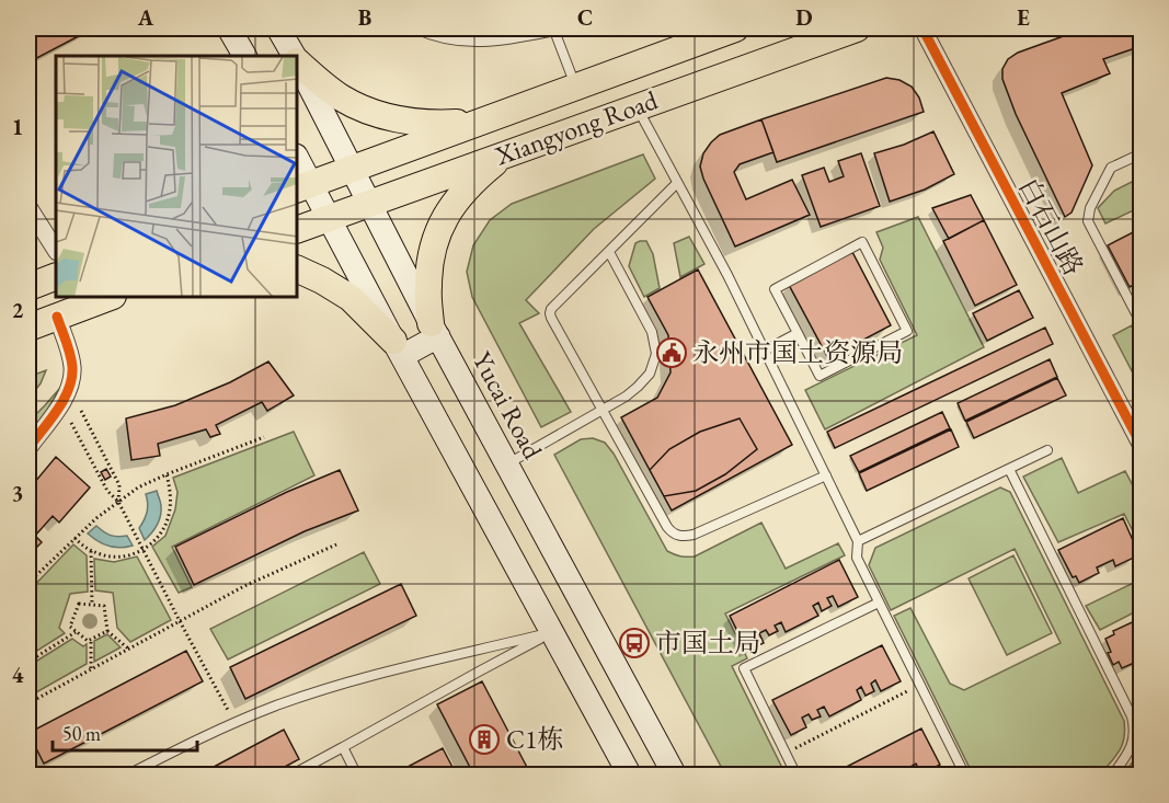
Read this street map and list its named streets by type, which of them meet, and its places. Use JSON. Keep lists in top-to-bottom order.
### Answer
{
  "streets": {
    "main road": ["Xiangyong Road", "Yucai Road"],
    "street": ["白石山路"]
  },
  "crossings": [
    ["Xiangyong Road", "Yucai Road"]
  ],
  "places": {
    "public building": ["永州市国土资源局"],
    "bus stop": ["市国土局"],
    "building": ["C1栋"]
  },
  "scale_bar": "50 m",
  "grid": {
    "columns": [
      "A",
      "B",
      "C",
      "D",
      "E"
    ],
    "rows": [
      "1",
      "2",
      "3",
      "4"
    ]
  }
}
